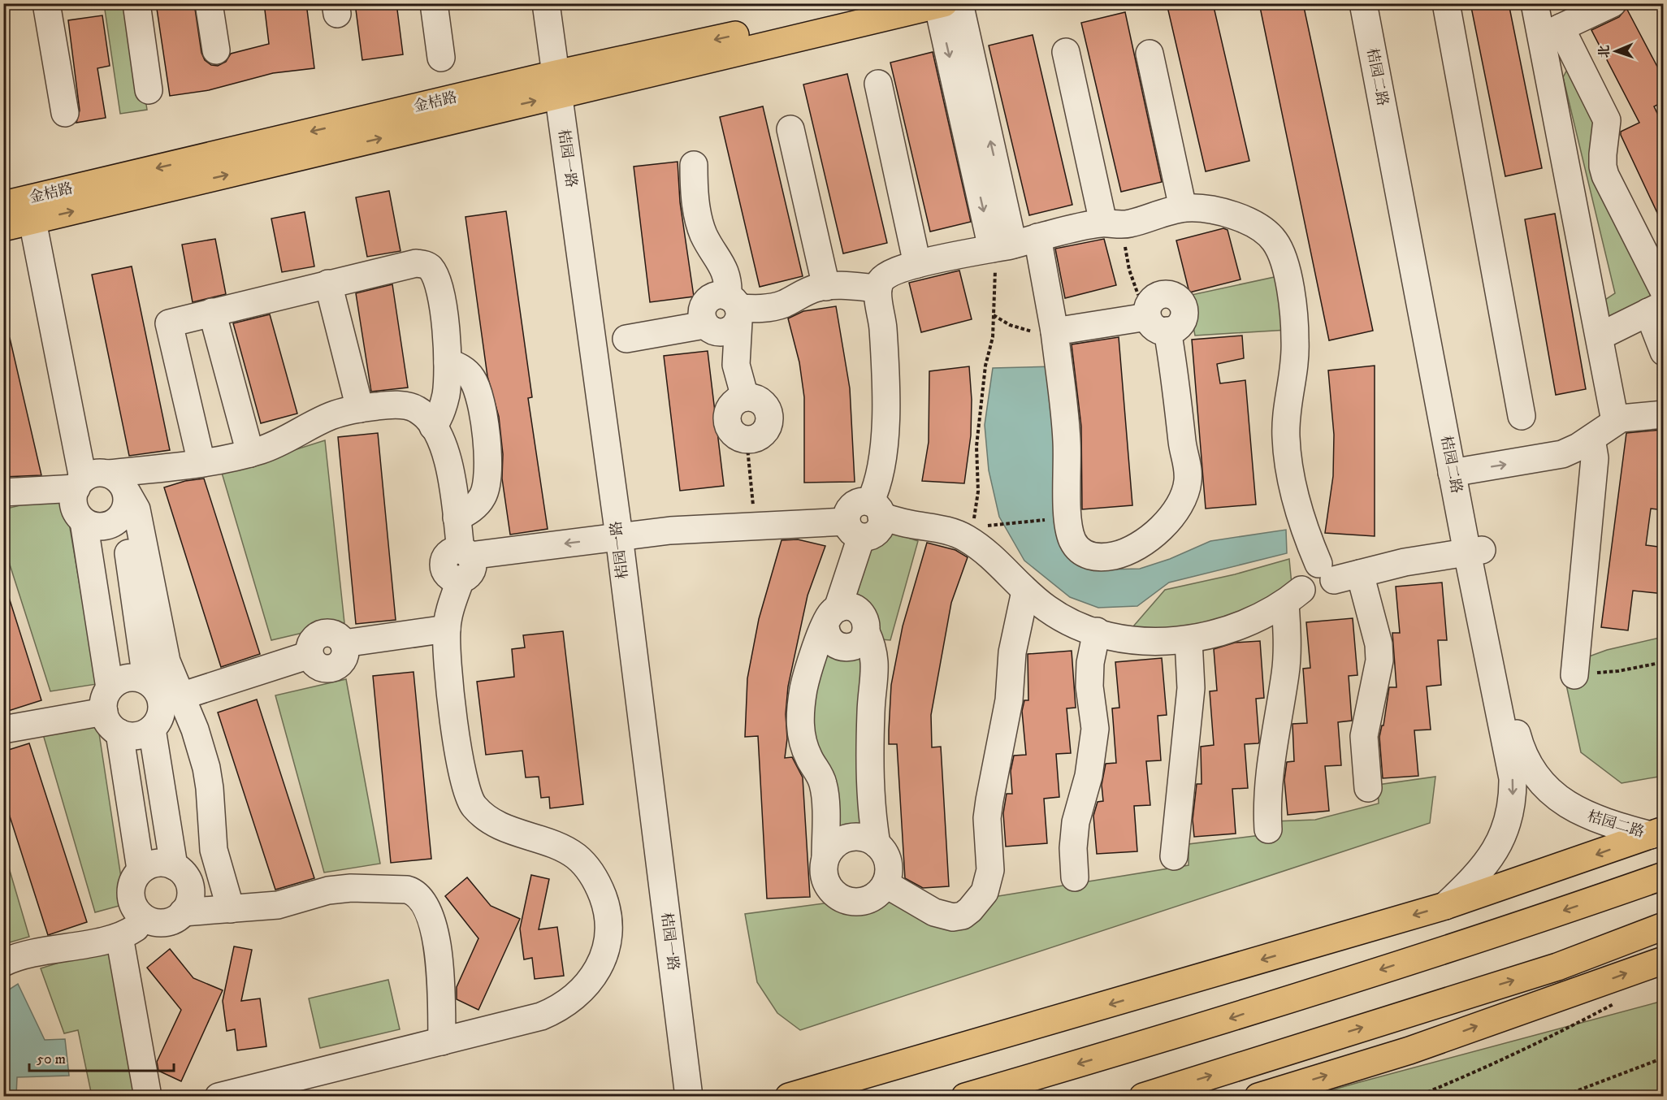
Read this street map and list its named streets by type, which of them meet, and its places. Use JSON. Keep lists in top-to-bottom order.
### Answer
{
  "streets": {
    "main road": ["金桔路"],
    "street": ["桔园二路", "桔园一路"]
  },
  "crossings": [
    ["金桔路", "桔园一路"]
  ],
  "scale_bar": "50 m",
  "north": "left"
}
